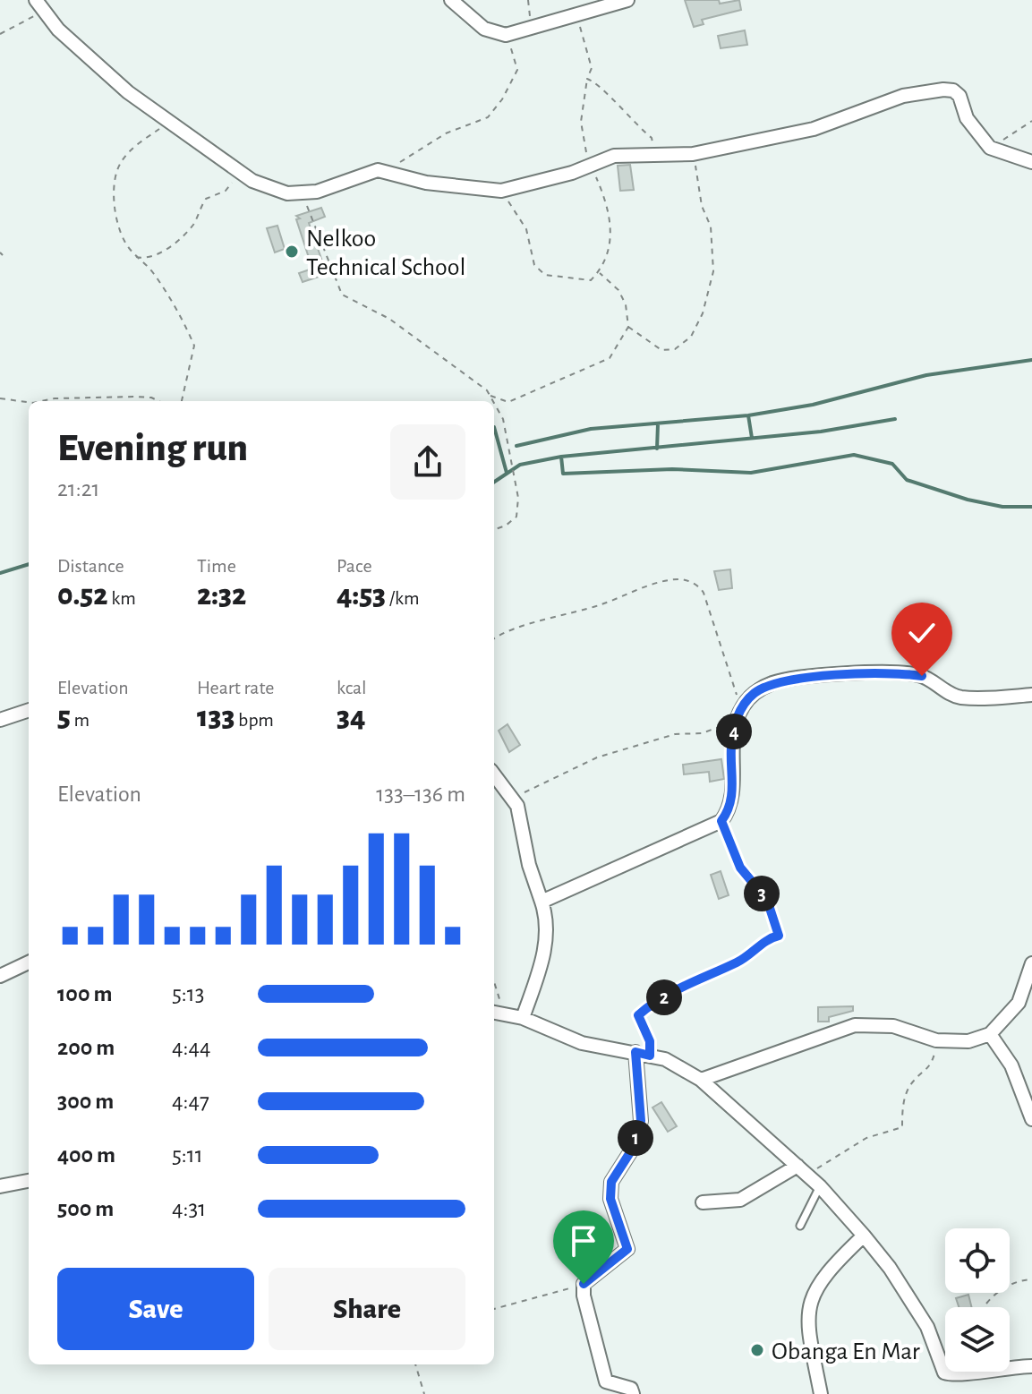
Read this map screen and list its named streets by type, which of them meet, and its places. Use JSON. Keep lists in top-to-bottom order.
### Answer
{
  "places": ["Nelkoo Technical School", "Obanga En Mar"],
  "page": {
    "heading": ["Evening run", "21:21"],
    "stats": [
      ["Distance", "0.52 km"],
      ["Time", "2:32"],
      ["Pace", "4:53 /km"],
      ["Elevation", "5 m"],
      ["Heart rate", "133 bpm"],
      ["kcal", "34"]
    ],
    "pins": [
      "4",
      "3",
      "2",
      "1"
    ],
    "chart": ["Elevation", "133–136 m"],
    "list": [
      {
        "name": "100 m",
        "note": "5:13"
      },
      {
        "name": "200 m",
        "note": "4:44"
      },
      {
        "name": "300 m",
        "note": "4:47"
      },
      {
        "name": "400 m",
        "note": "5:11"
      },
      {
        "name": "500 m",
        "note": "4:31"
      }
    ],
    "buttons": ["Save", "Share"]
  }
}
